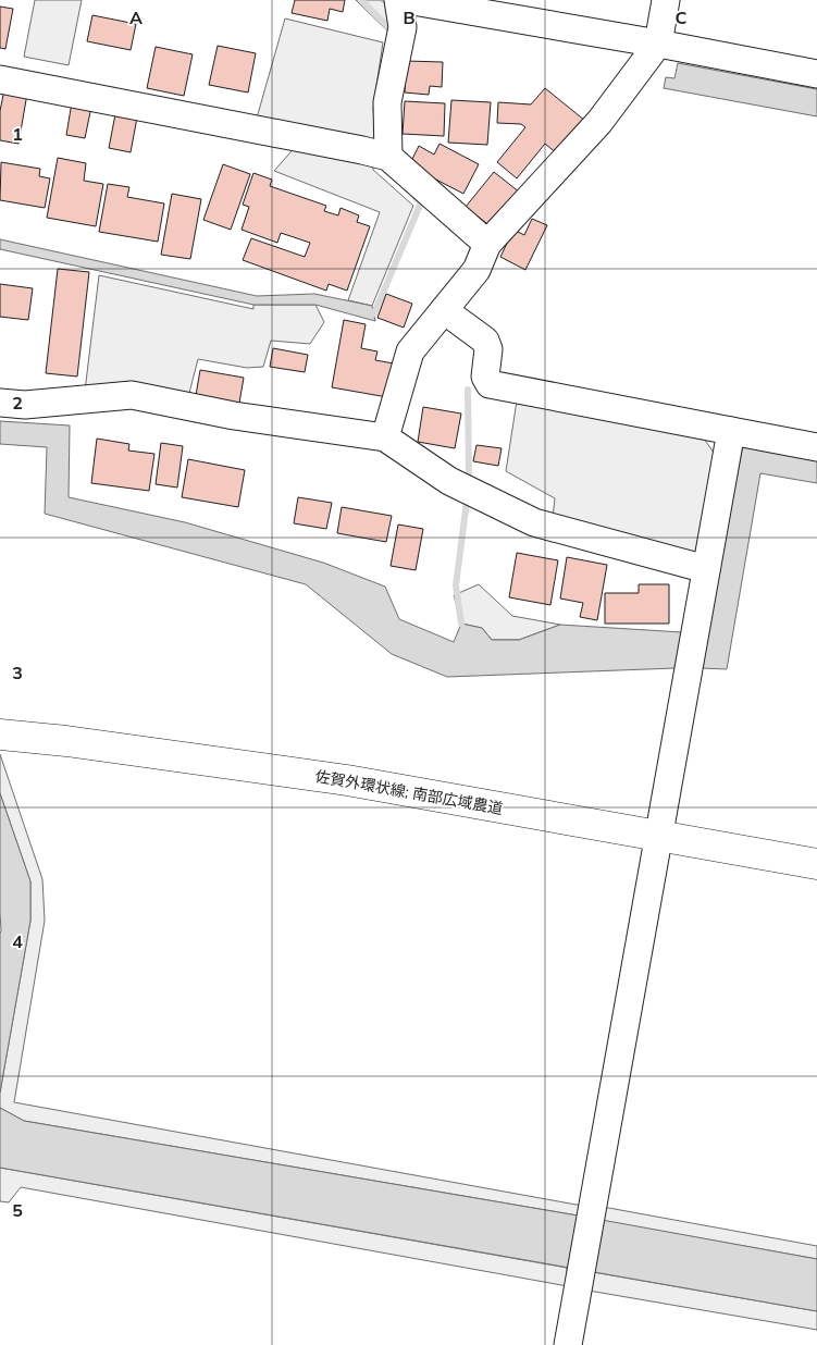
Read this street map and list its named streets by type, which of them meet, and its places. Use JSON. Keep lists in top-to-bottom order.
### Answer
{
  "streets": {
    "main road": ["佐賀外環状線; 南部広域農道"]
  },
  "grid": {
    "columns": ["A", "B", "C"],
    "rows": [
      "1",
      "2",
      "3",
      "4",
      "5"
    ]
  }
}
